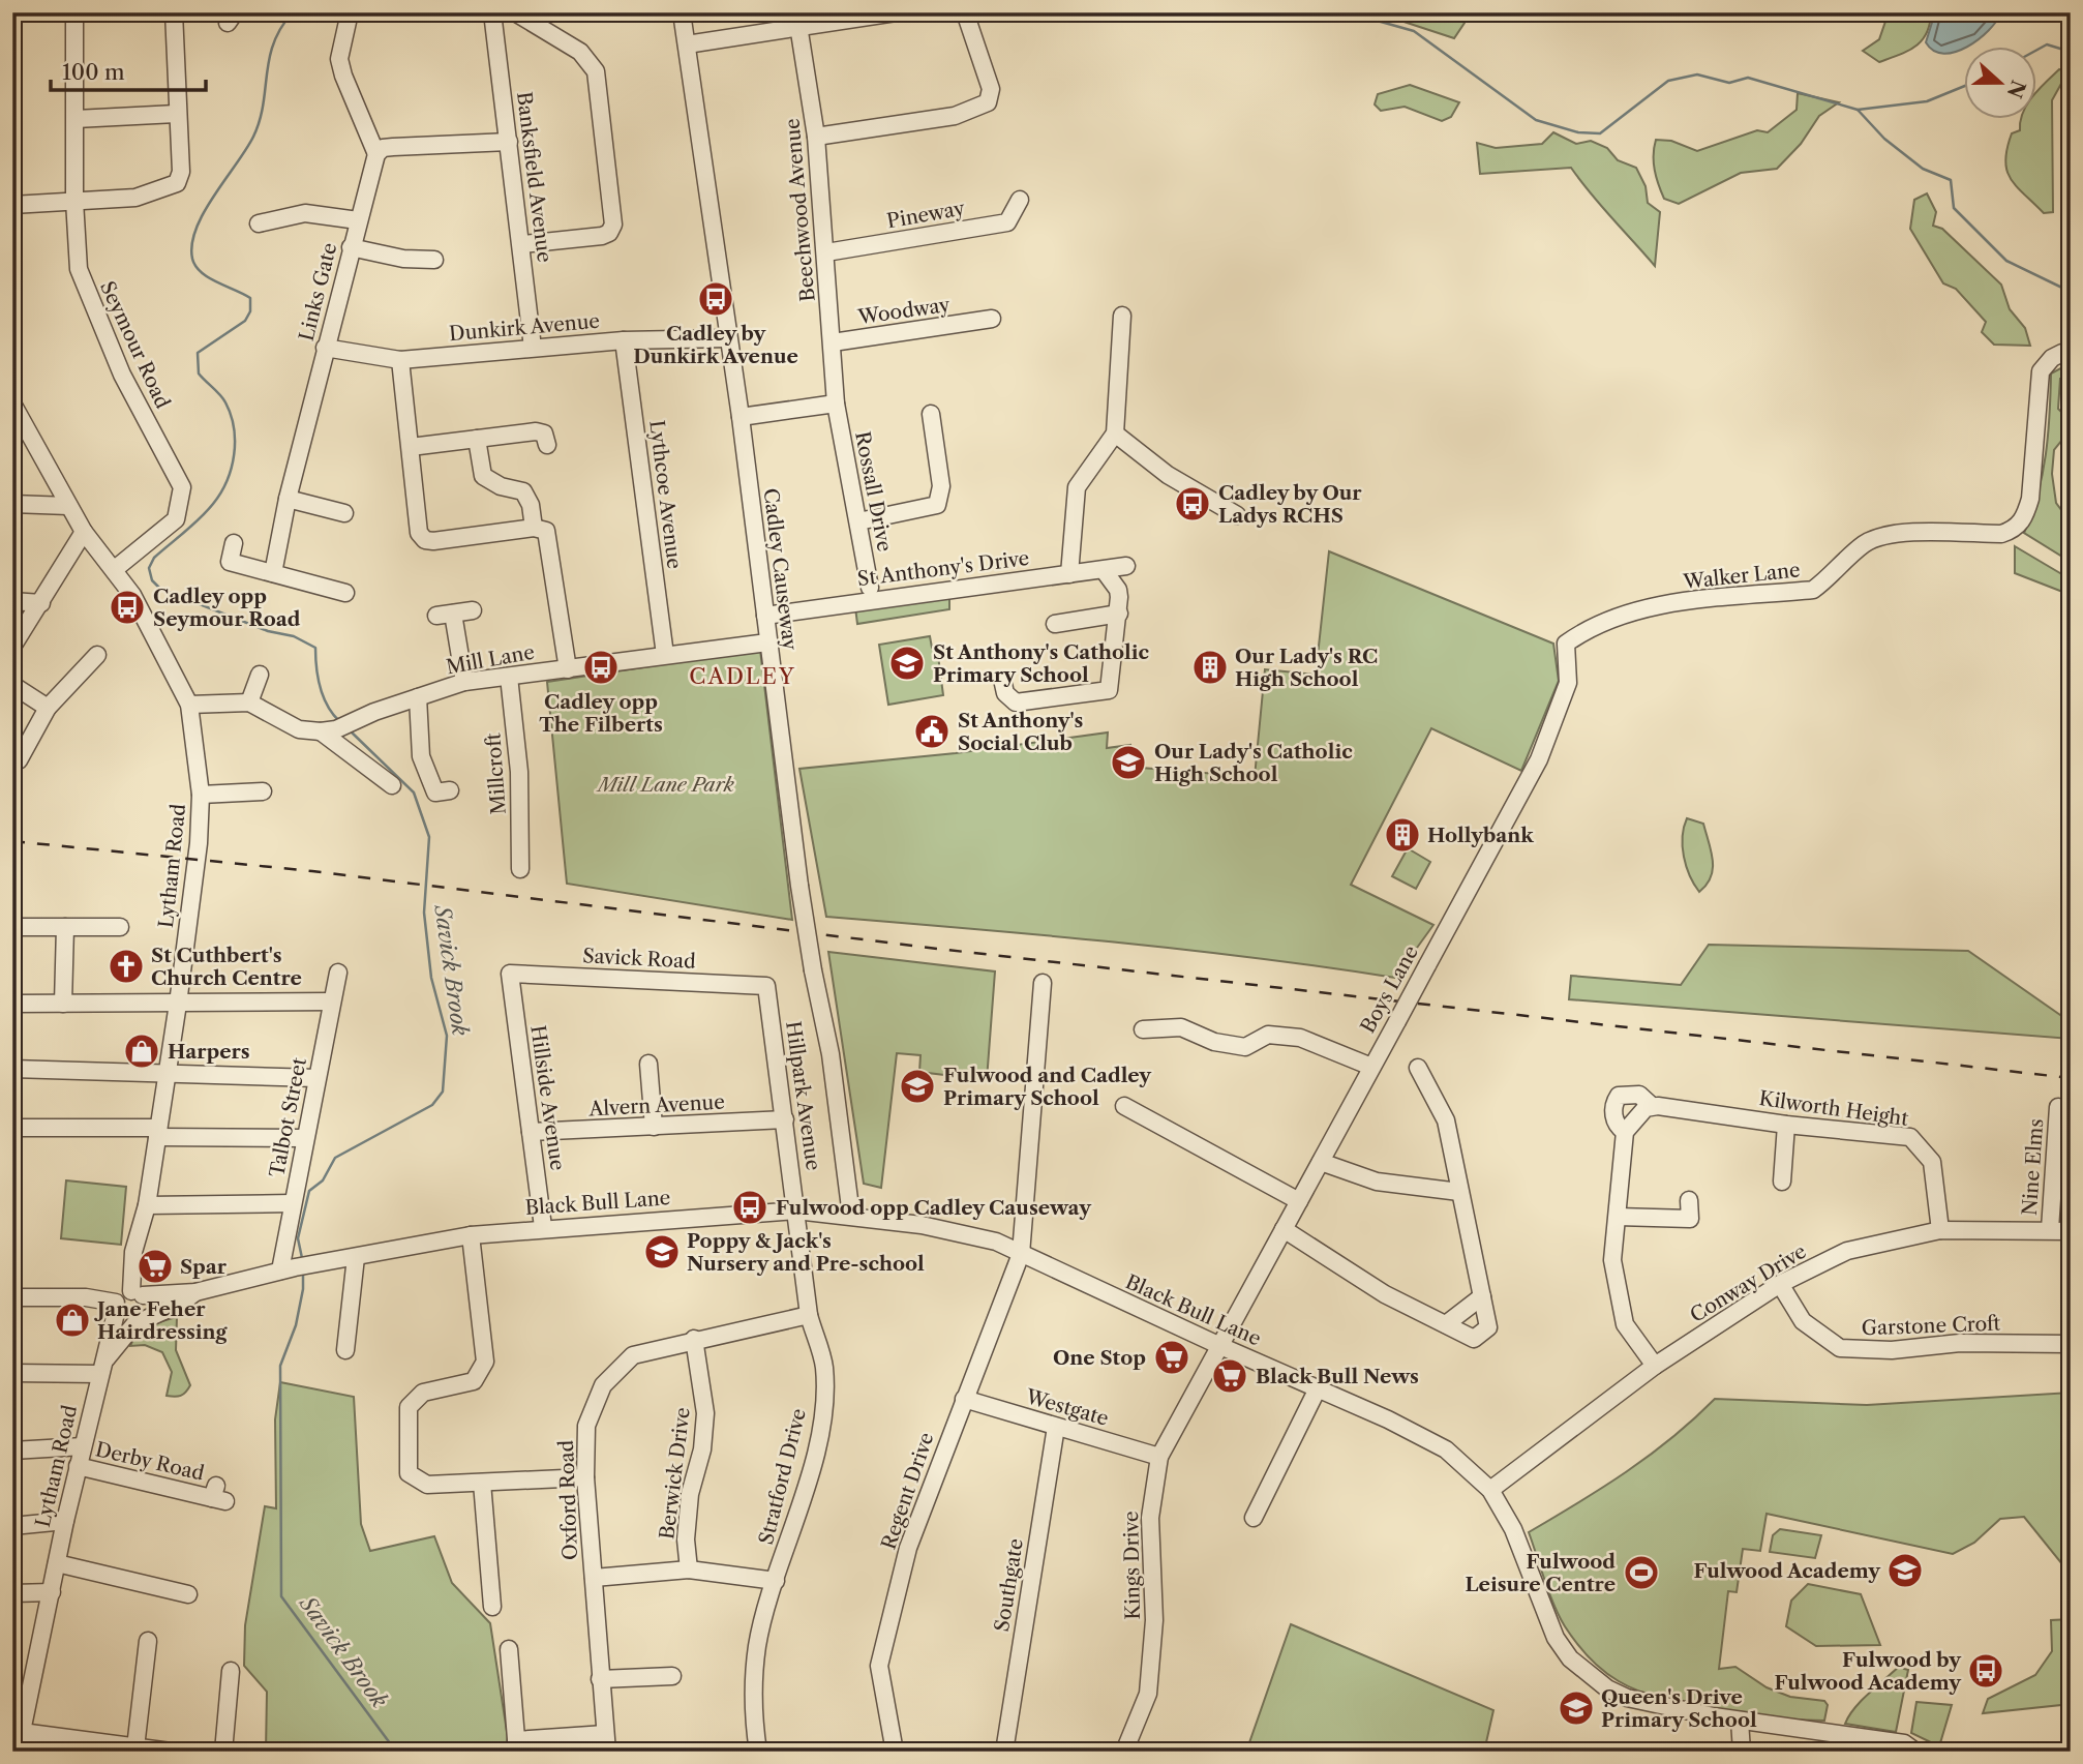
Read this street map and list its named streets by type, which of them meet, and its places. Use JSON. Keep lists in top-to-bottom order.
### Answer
{
  "streets": {
    "street": [
      "Banksfield Avenue",
      "Beechwood Avenue",
      "Pineway",
      "Links Gate",
      "Woodway",
      "Dunkirk Avenue",
      "Seymour Road",
      "Rossall Drive",
      "Lythcoe Avenue",
      "St Anthony's Drive",
      "Cadley Causeway",
      "Walker Lane",
      "Mill Lane",
      "Millcroft",
      "Lytham Road",
      "Savick Road",
      "Boys Lane",
      "Hillpark Avenue",
      "Hillside Avenue",
      "Alvern Avenue",
      "Kilworth Height",
      "Talbot Street",
      "Nine Elms",
      "Black Bull Lane",
      "Conway Drive",
      "Garstone Croft",
      "Westgate",
      "Derby Road",
      "Berwick Drive",
      "Stratford Drive",
      "Regent Drive",
      "Oxford Road",
      "Kings Drive",
      "Southgate"
    ]
  },
  "crossings": [
    ["Banksfield Avenue", "Dunkirk Avenue"],
    ["Beechwood Avenue", "Pineway"],
    ["Beechwood Avenue", "Woodway"],
    ["Beechwood Avenue", "Rossall Drive"],
    ["Links Gate", "Dunkirk Avenue"],
    ["Dunkirk Avenue", "Lythcoe Avenue"],
    ["Dunkirk Avenue", "Cadley Causeway"],
    ["Seymour Road", "Lytham Road"],
    ["Lythcoe Avenue", "Mill Lane"],
    ["St Anthony's Drive", "Cadley Causeway"],
    ["Cadley Causeway", "Mill Lane"],
    ["Cadley Causeway", "Black Bull Lane"],
    ["Walker Lane", "Boys Lane"],
    ["Mill Lane", "Millcroft"],
    ["Lytham Road", "Black Bull Lane"],
    ["Lytham Road", "Derby Road"],
    ["Savick Road", "Hillpark Avenue"],
    ["Savick Road", "Hillside Avenue"],
    ["Boys Lane", "Black Bull Lane"],
    ["Boys Lane", "Kings Drive"],
    ["Hillpark Avenue", "Alvern Avenue"],
    ["Hillpark Avenue", "Black Bull Lane"],
    ["Hillpark Avenue", "Stratford Drive"],
    ["Hillside Avenue", "Alvern Avenue"],
    ["Hillside Avenue", "Black Bull Lane"],
    ["Kilworth Height", "Conway Drive"],
    ["Talbot Street", "Black Bull Lane"],
    ["Nine Elms", "Conway Drive"],
    ["Black Bull Lane", "Conway Drive"],
    ["Black Bull Lane", "Stratford Drive"],
    ["Black Bull Lane", "Regent Drive"],
    ["Black Bull Lane", "Kings Drive"],
    ["Conway Drive", "Garstone Croft"],
    ["Westgate", "Regent Drive"],
    ["Westgate", "Kings Drive"],
    ["Westgate", "Southgate"],
    ["Berwick Drive", "Oxford Road"],
    ["Stratford Drive", "Oxford Road"]
  ],
  "districts": ["CADLEY"],
  "water": ["Savick Brook"],
  "parks": ["Mill Lane Park"],
  "places": {
    "bus stop": [
      "Cadley by Dunkirk Avenue",
      "Cadley by Our Ladys RCHS",
      "Cadley opp Seymour Road",
      "Cadley opp The Filberts",
      "Fulwood opp Cadley Causeway",
      "Fulwood by Fulwood Academy"
    ],
    "school or university": [
      "St Anthony's Catholic Primary School",
      "Our Lady's Catholic High School",
      "Fulwood and Cadley Primary School",
      "Poppy & Jack's Nursery and Pre-school",
      "Fulwood Academy",
      "Queen's Drive Primary School"
    ],
    "building": ["Our Lady's RC High School", "Hollybank"],
    "public building": ["St Anthony's Social Club"],
    "church": ["St Cuthbert's Church Centre"],
    "shop": ["Harpers", "Jane Feher Hairdressing"],
    "supermarket": ["Spar", "One Stop", "Black Bull News"],
    "sports": ["Fulwood Leisure Centre"]
  },
  "scale_bar": "100 m",
  "north": "right"
}
